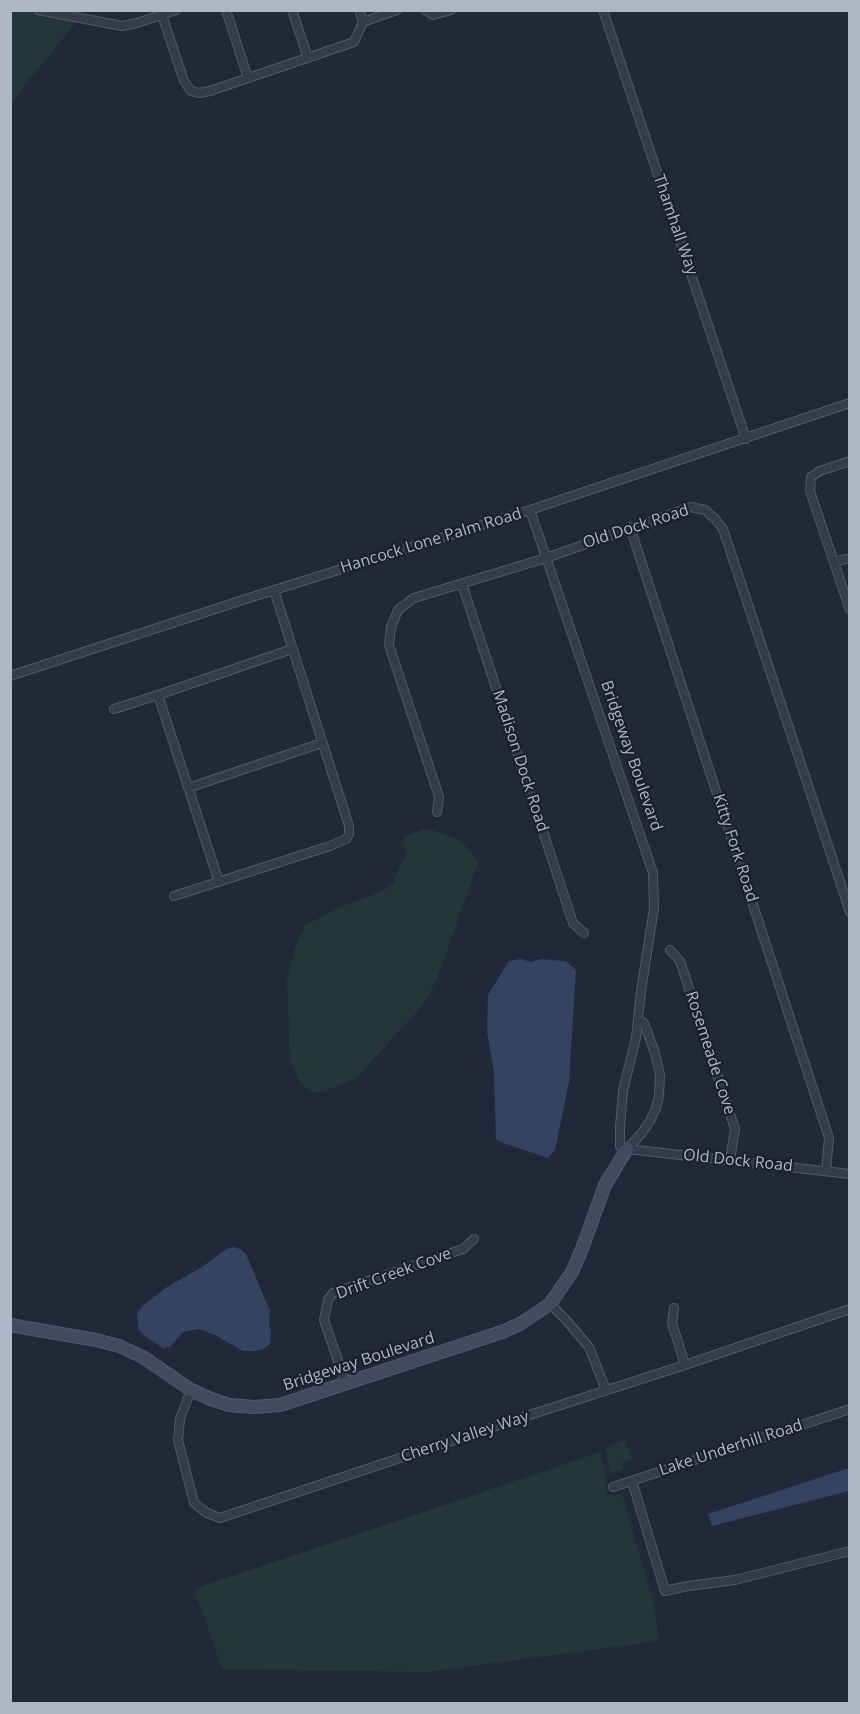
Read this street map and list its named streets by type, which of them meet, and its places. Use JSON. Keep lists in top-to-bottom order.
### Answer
{
  "streets": {
    "street": [
      "Thamhall Way",
      "Old Dock Road",
      "Hancock Lone Palm Road",
      "Bridgeway Boulevard",
      "Madison Dock Road",
      "Kitty Fork Road",
      "Rosemeade Cove",
      "Drift Creek Cove",
      "Cherry Valley Way",
      "Lake Underhill Road"
    ]
  },
  "crossings": [
    ["Thamhall Way", "Hancock Lone Palm Road"],
    ["Old Dock Road", "Bridgeway Boulevard"],
    ["Old Dock Road", "Madison Dock Road"],
    ["Old Dock Road", "Kitty Fork Road"],
    ["Old Dock Road", "Rosemeade Cove"],
    ["Hancock Lone Palm Road", "Bridgeway Boulevard"],
    ["Bridgeway Boulevard", "Drift Creek Cove"],
    ["Bridgeway Boulevard", "Cherry Valley Way"]
  ]
}
